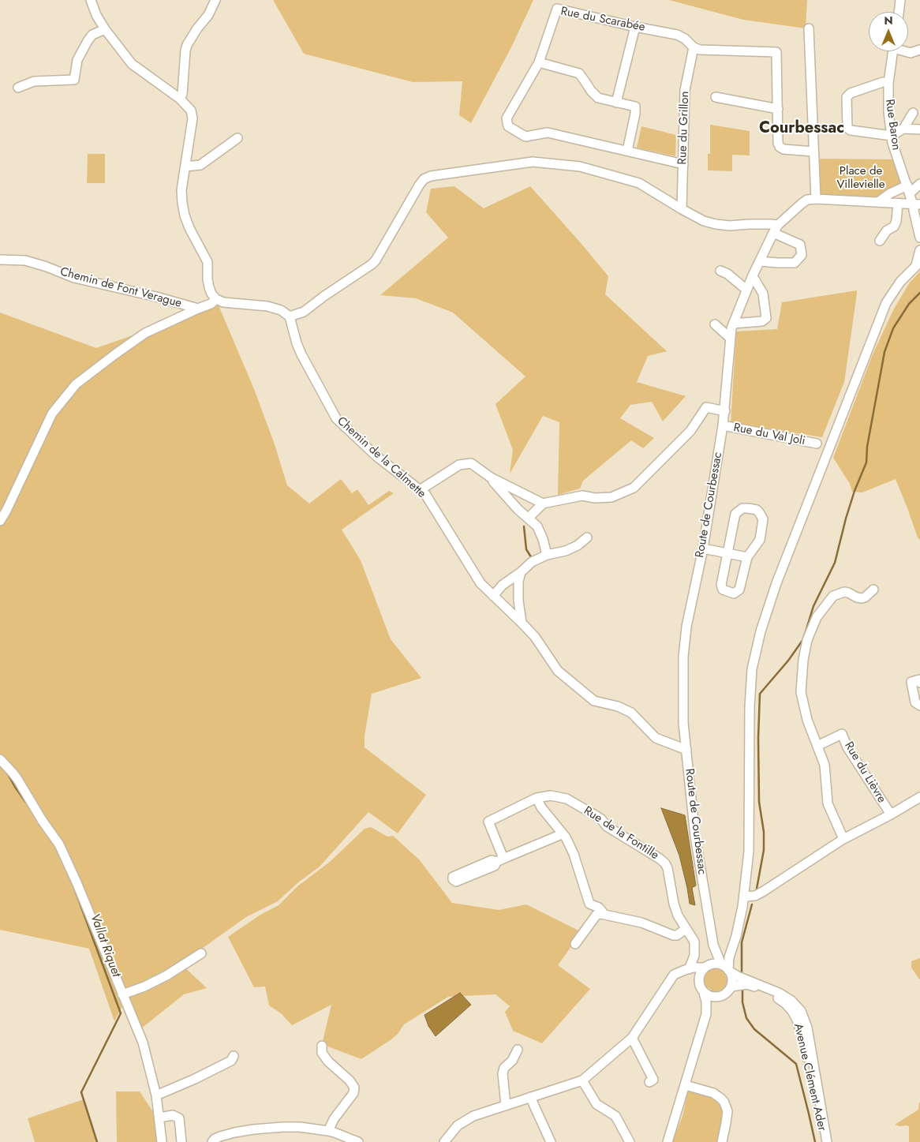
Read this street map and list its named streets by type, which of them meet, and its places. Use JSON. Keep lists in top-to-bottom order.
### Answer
{
  "streets": {
    "street": [
      "Rue du Scarabée",
      "Rue Baron",
      "Rue du Grillon",
      "Chemin de Font Verague",
      "Rue du Val Joli",
      "Chemin de la Calmette",
      "Route de Courbessac",
      "Rue du Lièvre",
      "Rue de la Fontille",
      "Avenue Clément Ader"
    ]
  },
  "crossings": [
    ["Rue du Scarabée", "Rue du Grillon"],
    ["Rue Baron", "Route de Courbessac"],
    ["Rue du Val Joli", "Route de Courbessac"],
    ["Chemin de la Calmette", "Route de Courbessac"],
    ["Route de Courbessac", "Avenue Clément Ader"]
  ],
  "districts": ["Courbessac"],
  "water": ["Vallat Riquet"],
  "parks": ["Place de Villevielle"],
  "north": "top"
}
